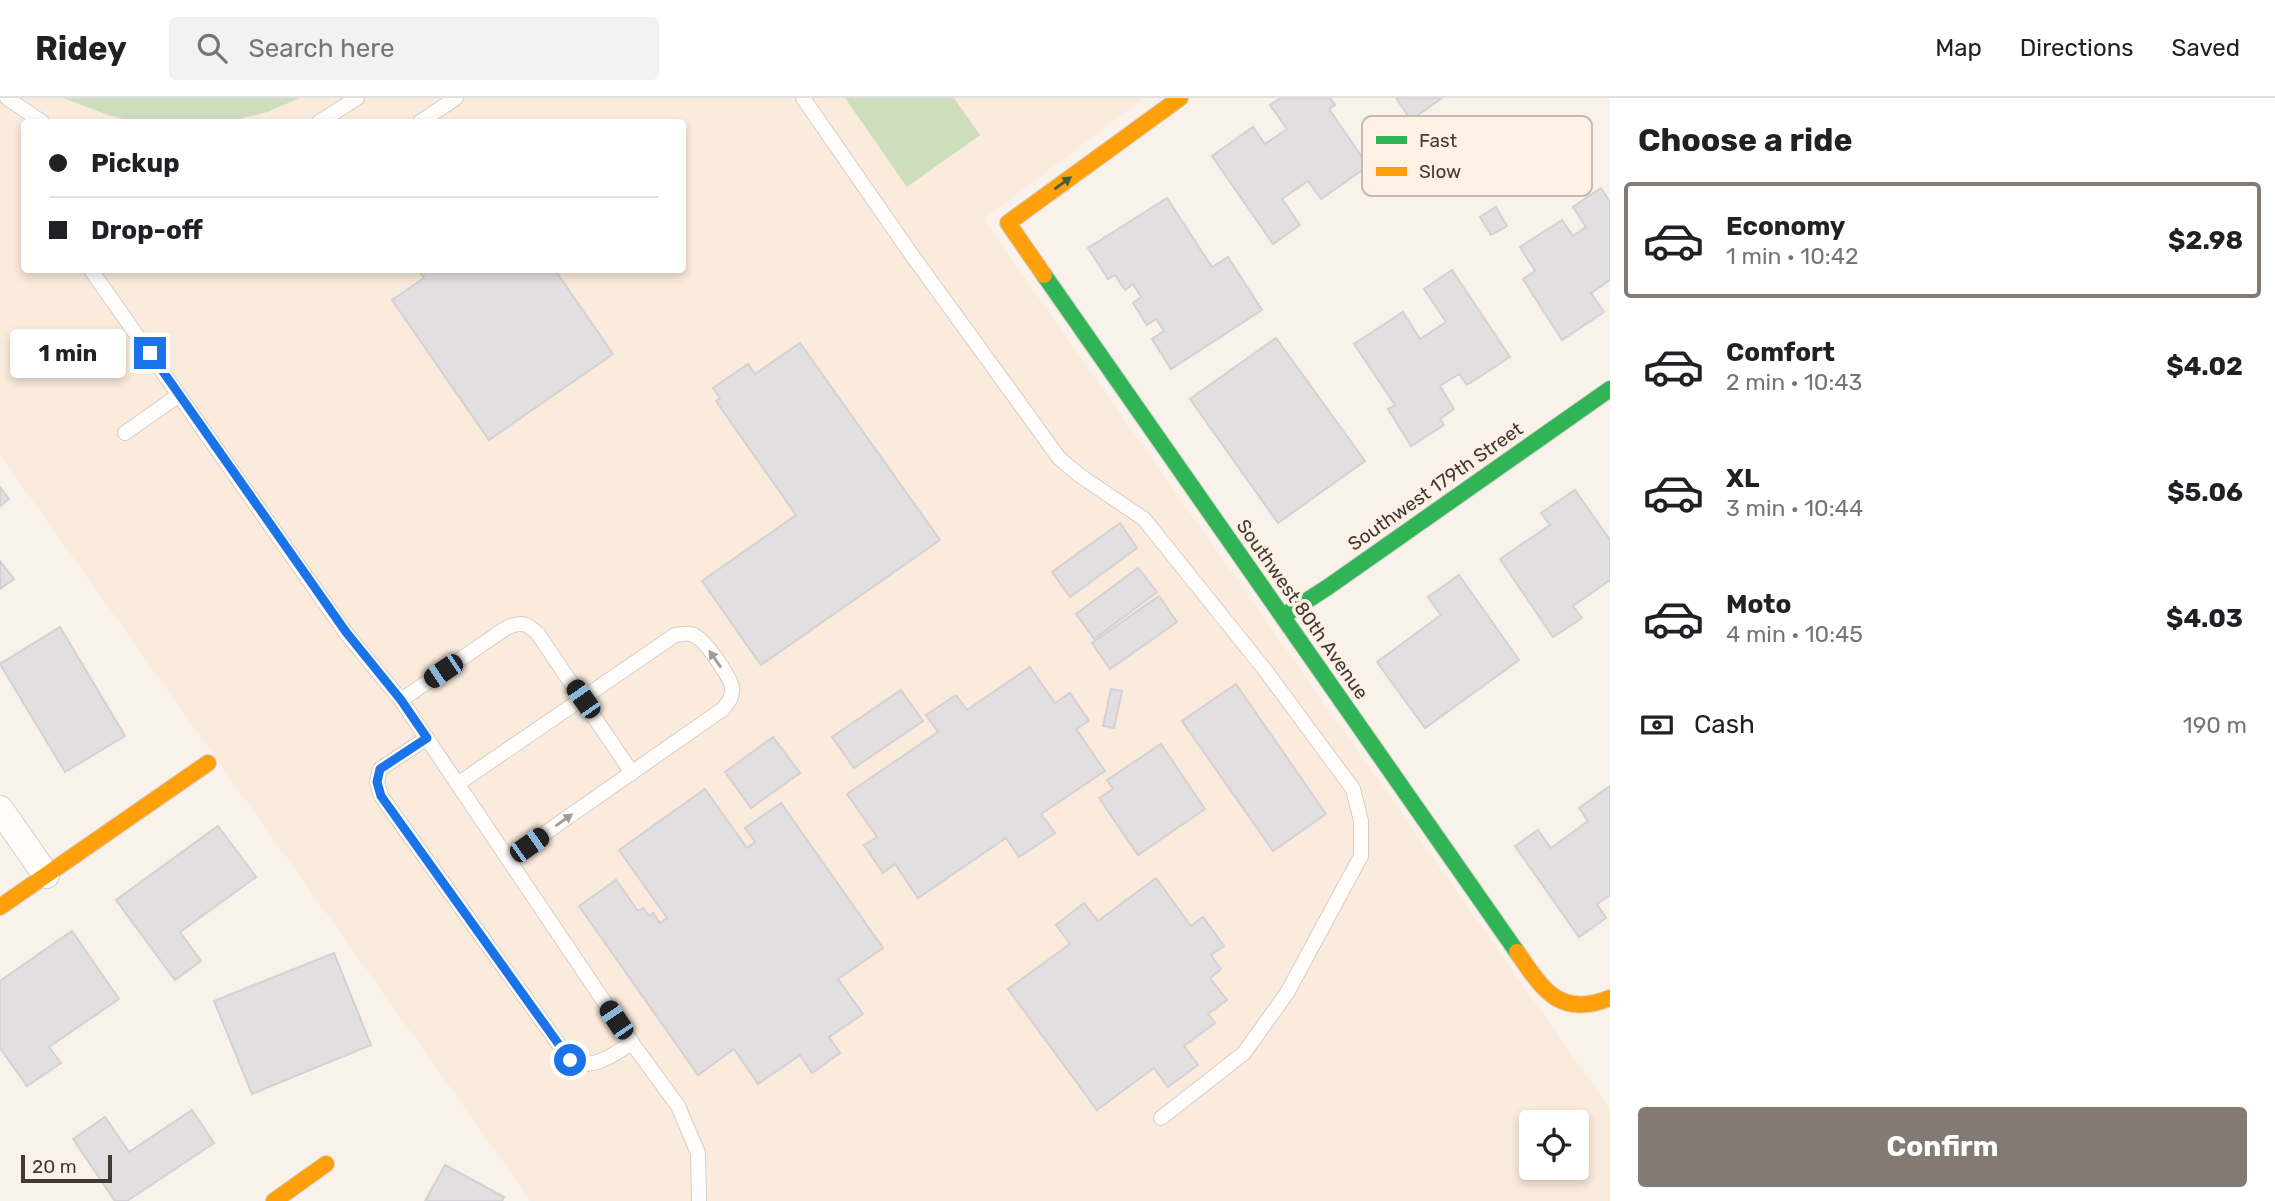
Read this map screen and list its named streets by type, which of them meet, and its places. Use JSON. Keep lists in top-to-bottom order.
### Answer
{
  "streets": {
    "street": ["Southwest 179th Street", "Southwest 80th Avenue"]
  },
  "crossings": [
    ["Southwest 179th Street", "Southwest 80th Avenue"]
  ],
  "legend": ["Fast", "Slow"],
  "scale_bar": "20 m",
  "page": {
    "header": "Ridey",
    "search": "Search here",
    "nav": ["Map", "Directions", "Saved"],
    "heading": "Choose a ride",
    "banner": ["Pickup", "Drop-off"],
    "list": [
      {
        "name": "Economy",
        "note": "1 min · 10:42",
        "value": "$2.98"
      },
      {
        "name": "Comfort",
        "note": "2 min · 10:43",
        "value": "$4.02"
      },
      {
        "name": "XL",
        "note": "3 min · 10:44",
        "value": "$5.06"
      },
      {
        "name": "Moto",
        "note": "4 min · 10:45",
        "value": "$4.03"
      }
    ],
    "bubble": "1 min",
    "pay": ["Cash", "190 m"],
    "buttons": "Confirm",
    "scale": "20 m"
  }
}
